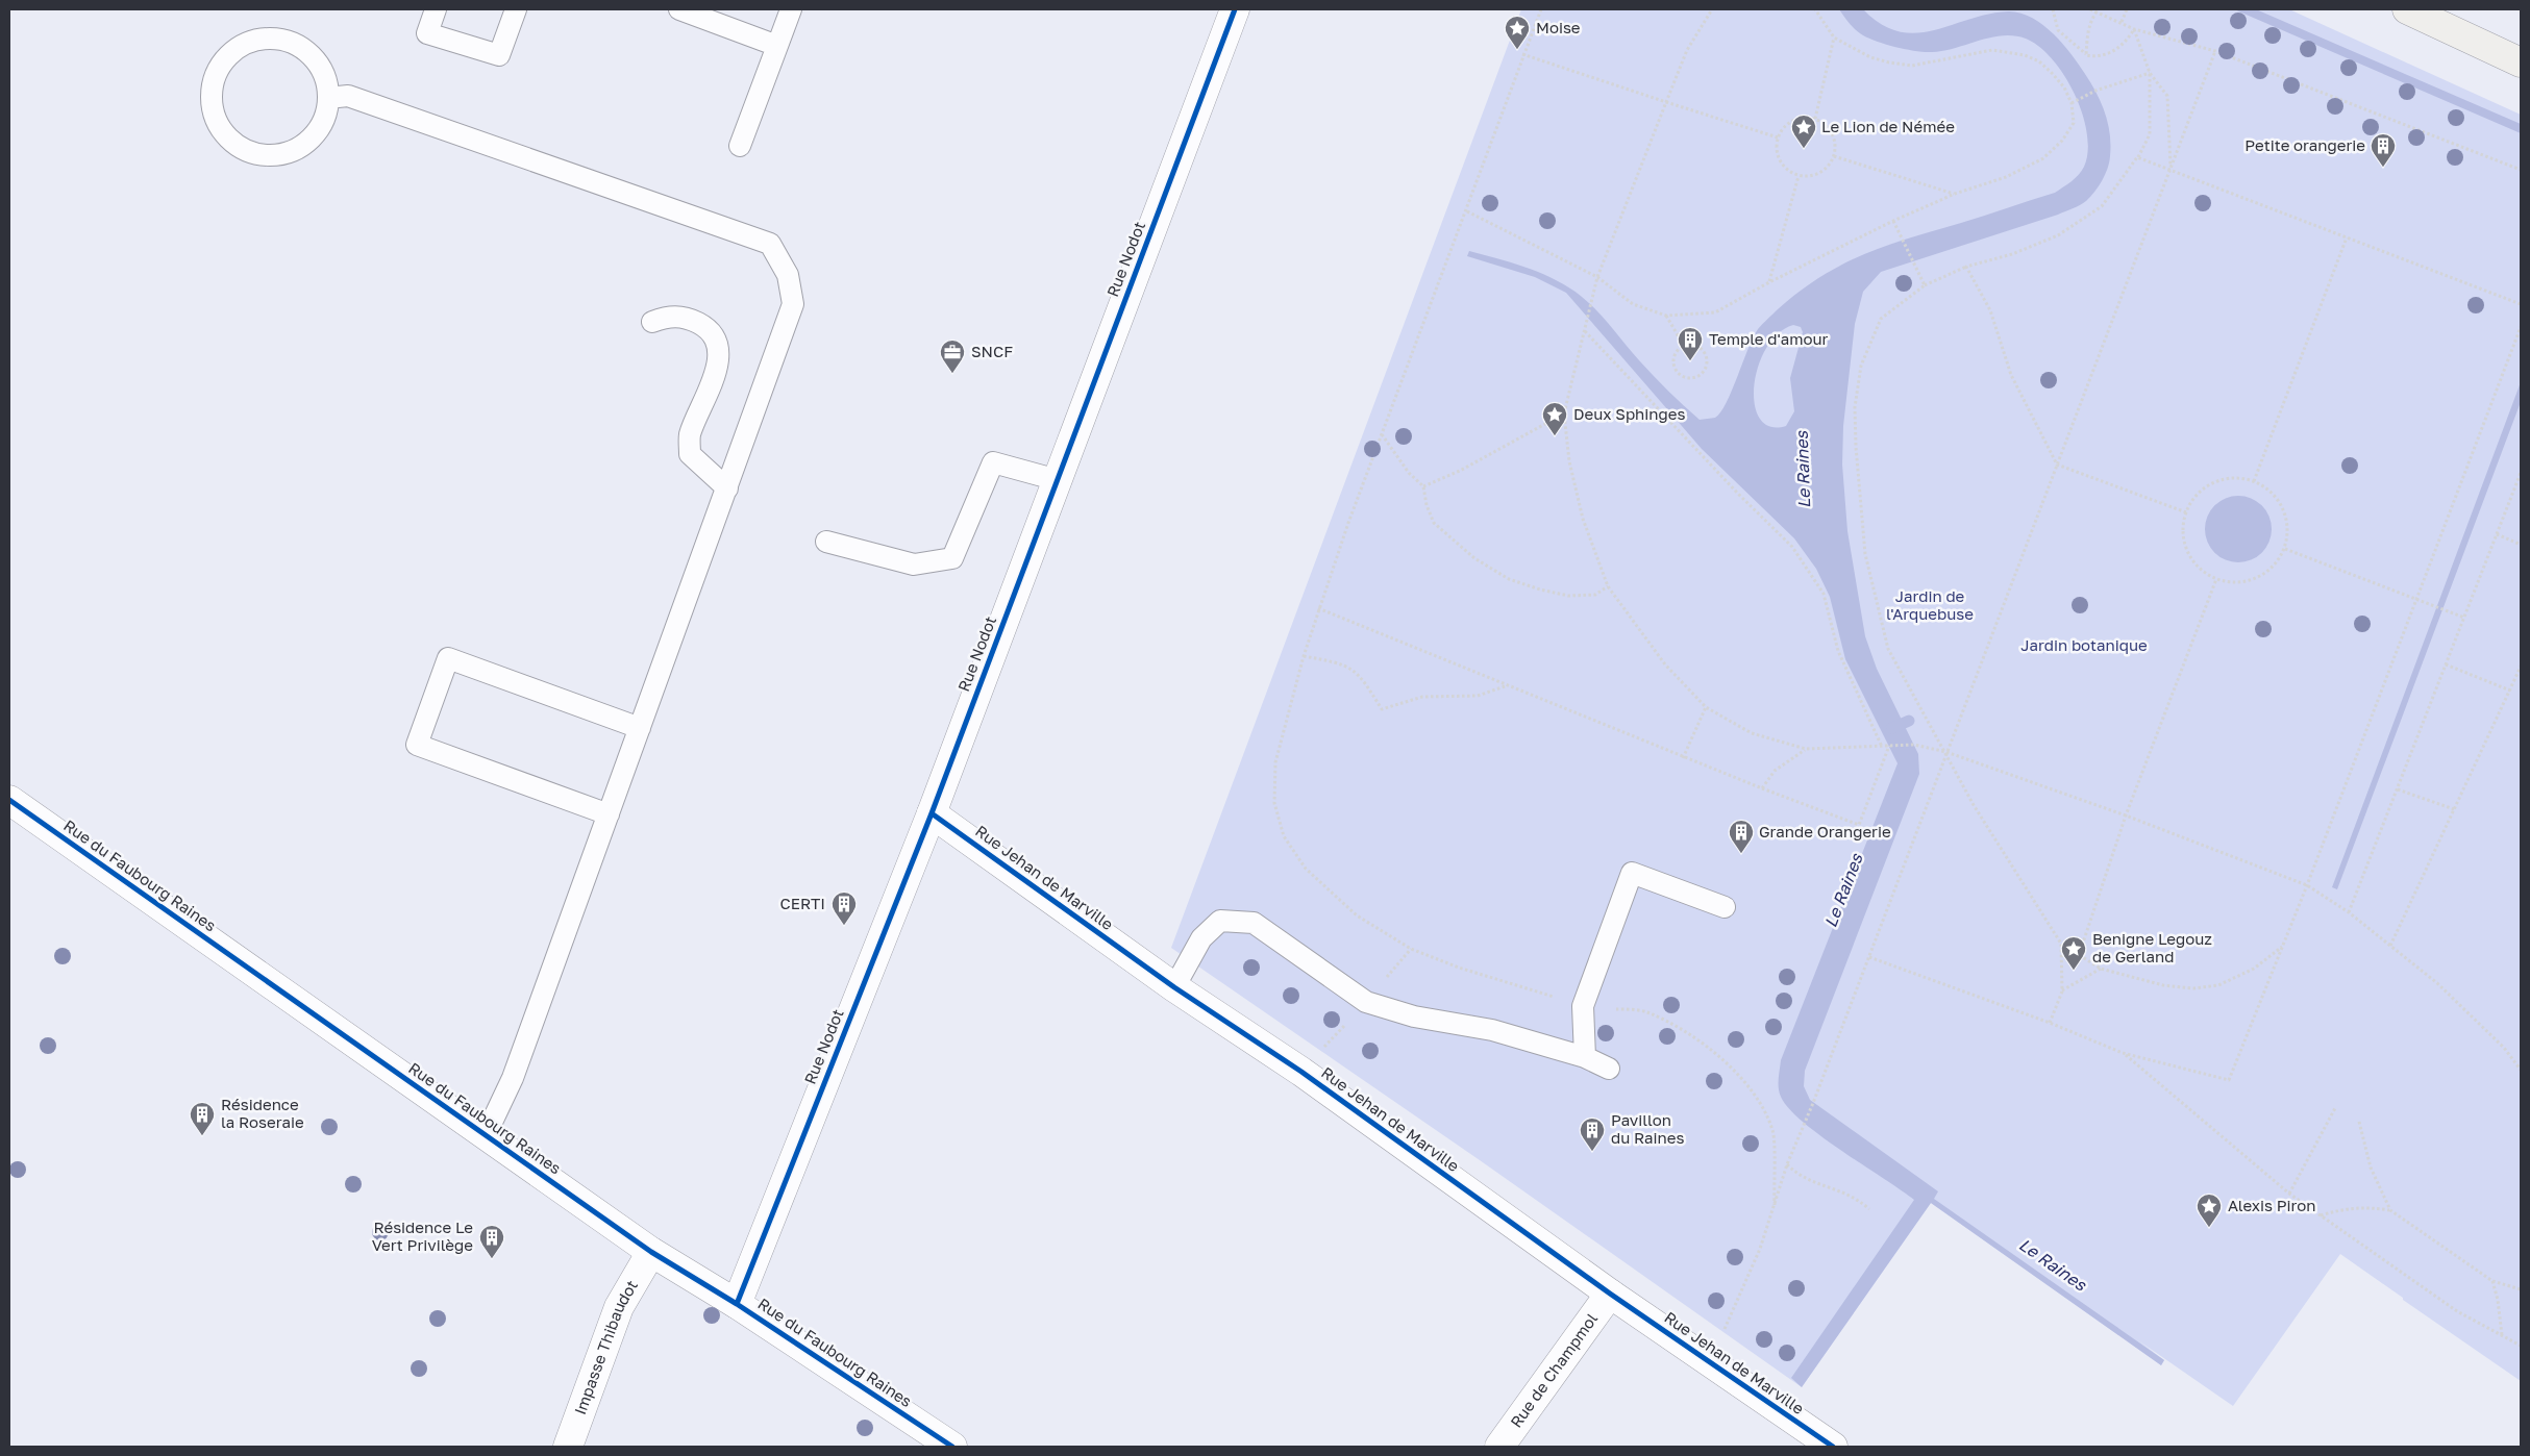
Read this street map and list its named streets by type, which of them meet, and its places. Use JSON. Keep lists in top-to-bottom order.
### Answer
{
  "streets": {
    "street": [
      "Rue Nodot",
      "Rue du Faubourg Raines",
      "Rue Jehan de Marville",
      "Impasse Thibaudot",
      "Rue de Champmol"
    ]
  },
  "crossings": [
    ["Rue Nodot", "Rue du Faubourg Raines"],
    ["Rue Nodot", "Rue Jehan de Marville"],
    ["Rue du Faubourg Raines", "Impasse Thibaudot"],
    ["Rue Jehan de Marville", "Rue de Champmol"]
  ],
  "water": ["Le Raines"],
  "parks": ["Jardin de l'Arquebuse", "Jardin botanique"],
  "places": {
    "place": [
      "Moise",
      "Le Lion de Némée",
      "Deux Sphinges",
      "Benigne Legouz de Gerland",
      "Alexis Piron"
    ],
    "building": [
      "Petite orangerie",
      "Temple d'amour",
      "Grande Orangerie",
      "CERTI",
      "Résidence la Roseraie",
      "Pavillon du Raines",
      "Résidence Le Vert Privilège"
    ],
    "office": ["SNCF"]
  }
}
